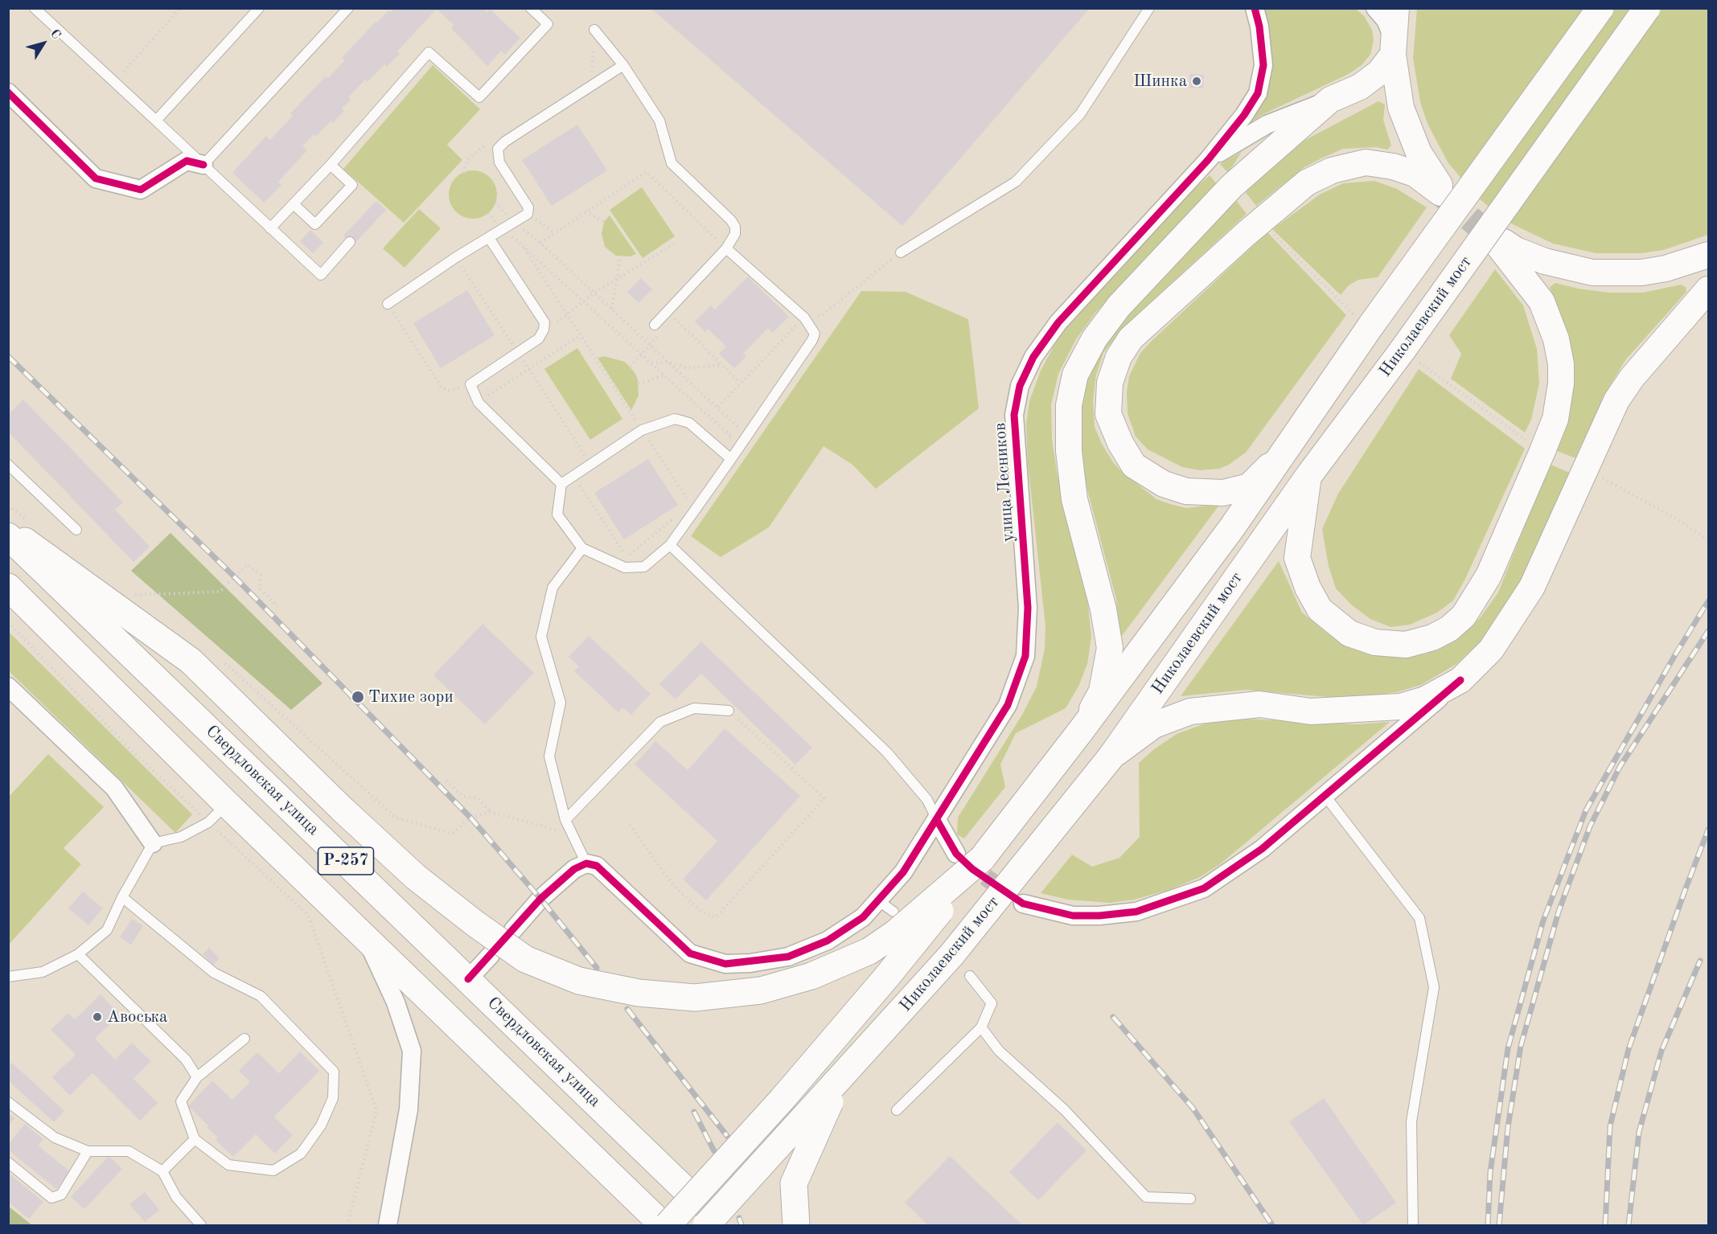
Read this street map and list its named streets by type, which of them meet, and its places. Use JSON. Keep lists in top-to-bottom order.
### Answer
{
  "streets": {
    "main road": ["Николаевский мост", "Свердловская улица", "Р-257"],
    "street": ["улица Лесников"]
  },
  "crossings": [
    ["Николаевский мост", "Р-257"]
  ],
  "places": ["Шинка", "Тихие зори", "Авоська"],
  "north": "top right"
}
